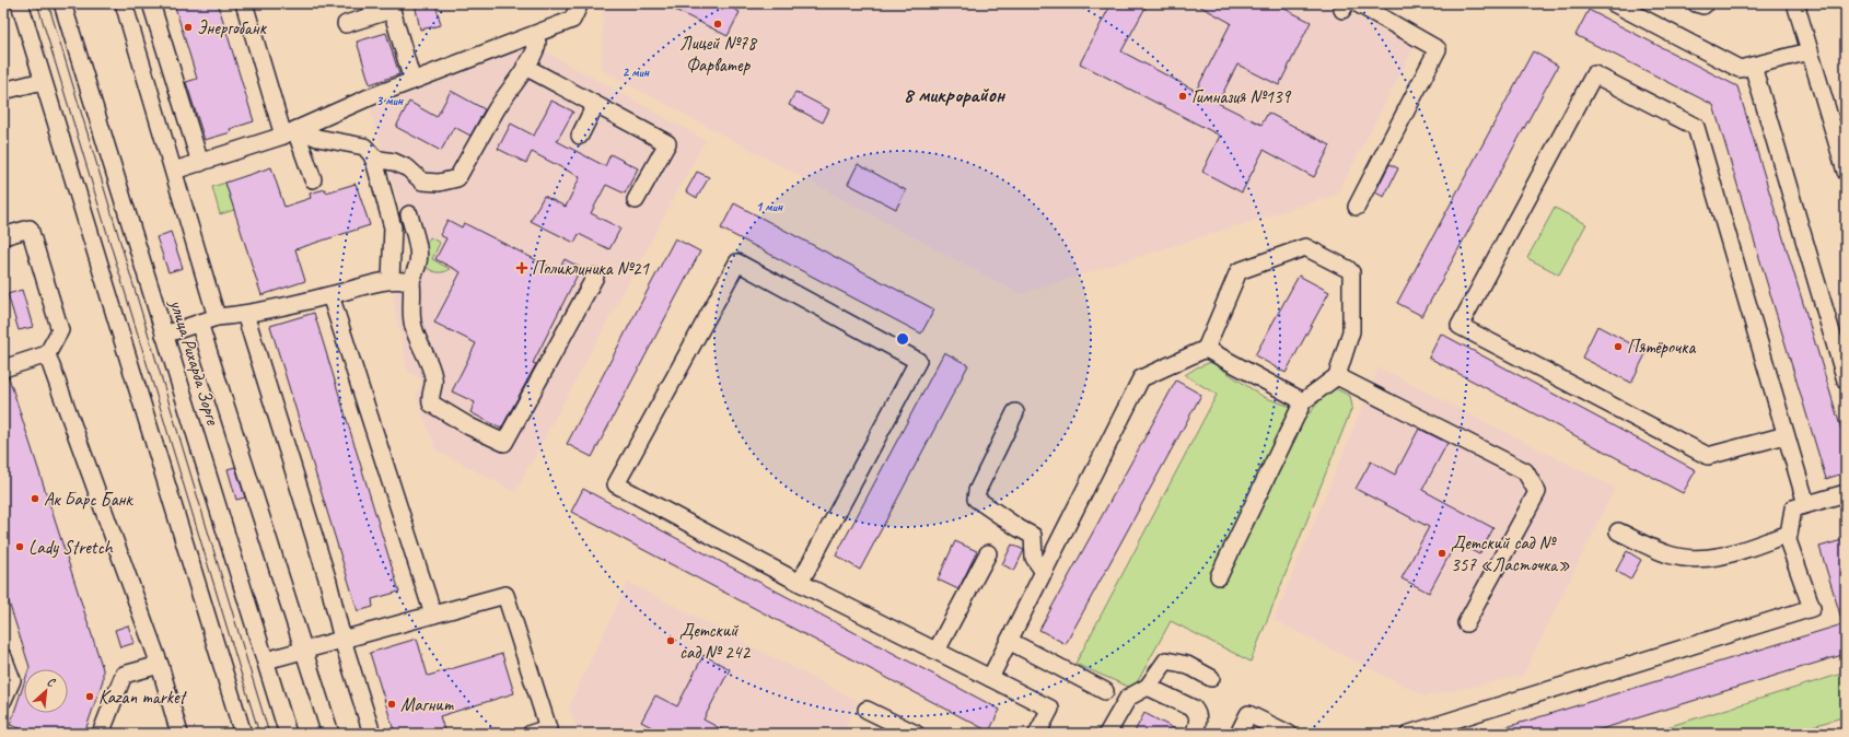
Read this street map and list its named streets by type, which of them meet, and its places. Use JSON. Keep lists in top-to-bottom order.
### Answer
{
  "streets": {
    "street": ["улица Рихарда Зорге"]
  },
  "districts": ["8 микрорайон"],
  "places": {
    "other": [
      "Лицей №78 Фарватер",
      "Энергобанк",
      "Гимназия №139",
      "Пятёрочка",
      "Ак Барс Банк",
      "Lady Stretch",
      "Детский сад № 357 «Ласточка»",
      "Детский сад № 242",
      "Kazan market",
      "Магнит"
    ],
    "health": ["Поликлиника №21"]
  },
  "north": "top right",
  "rings": ["2 мин", "3 мин", "1 мин"]
}
